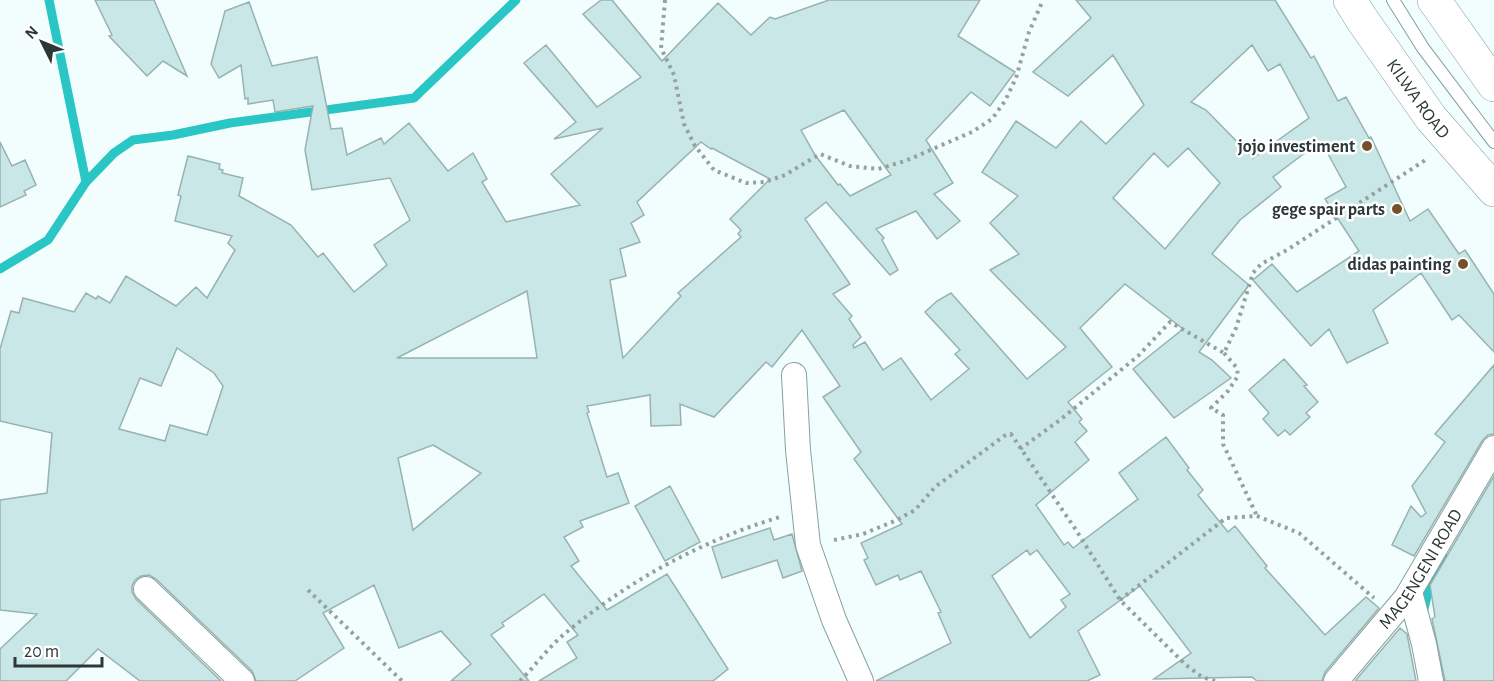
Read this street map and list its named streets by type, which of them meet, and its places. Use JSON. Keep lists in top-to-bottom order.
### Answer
{
  "streets": {
    "highway": ["KILWA ROAD"],
    "street": ["MAGENGENI ROAD"]
  },
  "places": ["jojo investiment", "gege spair parts", "didas painting"],
  "scale_bar": "20 m",
  "north": "top left"
}
